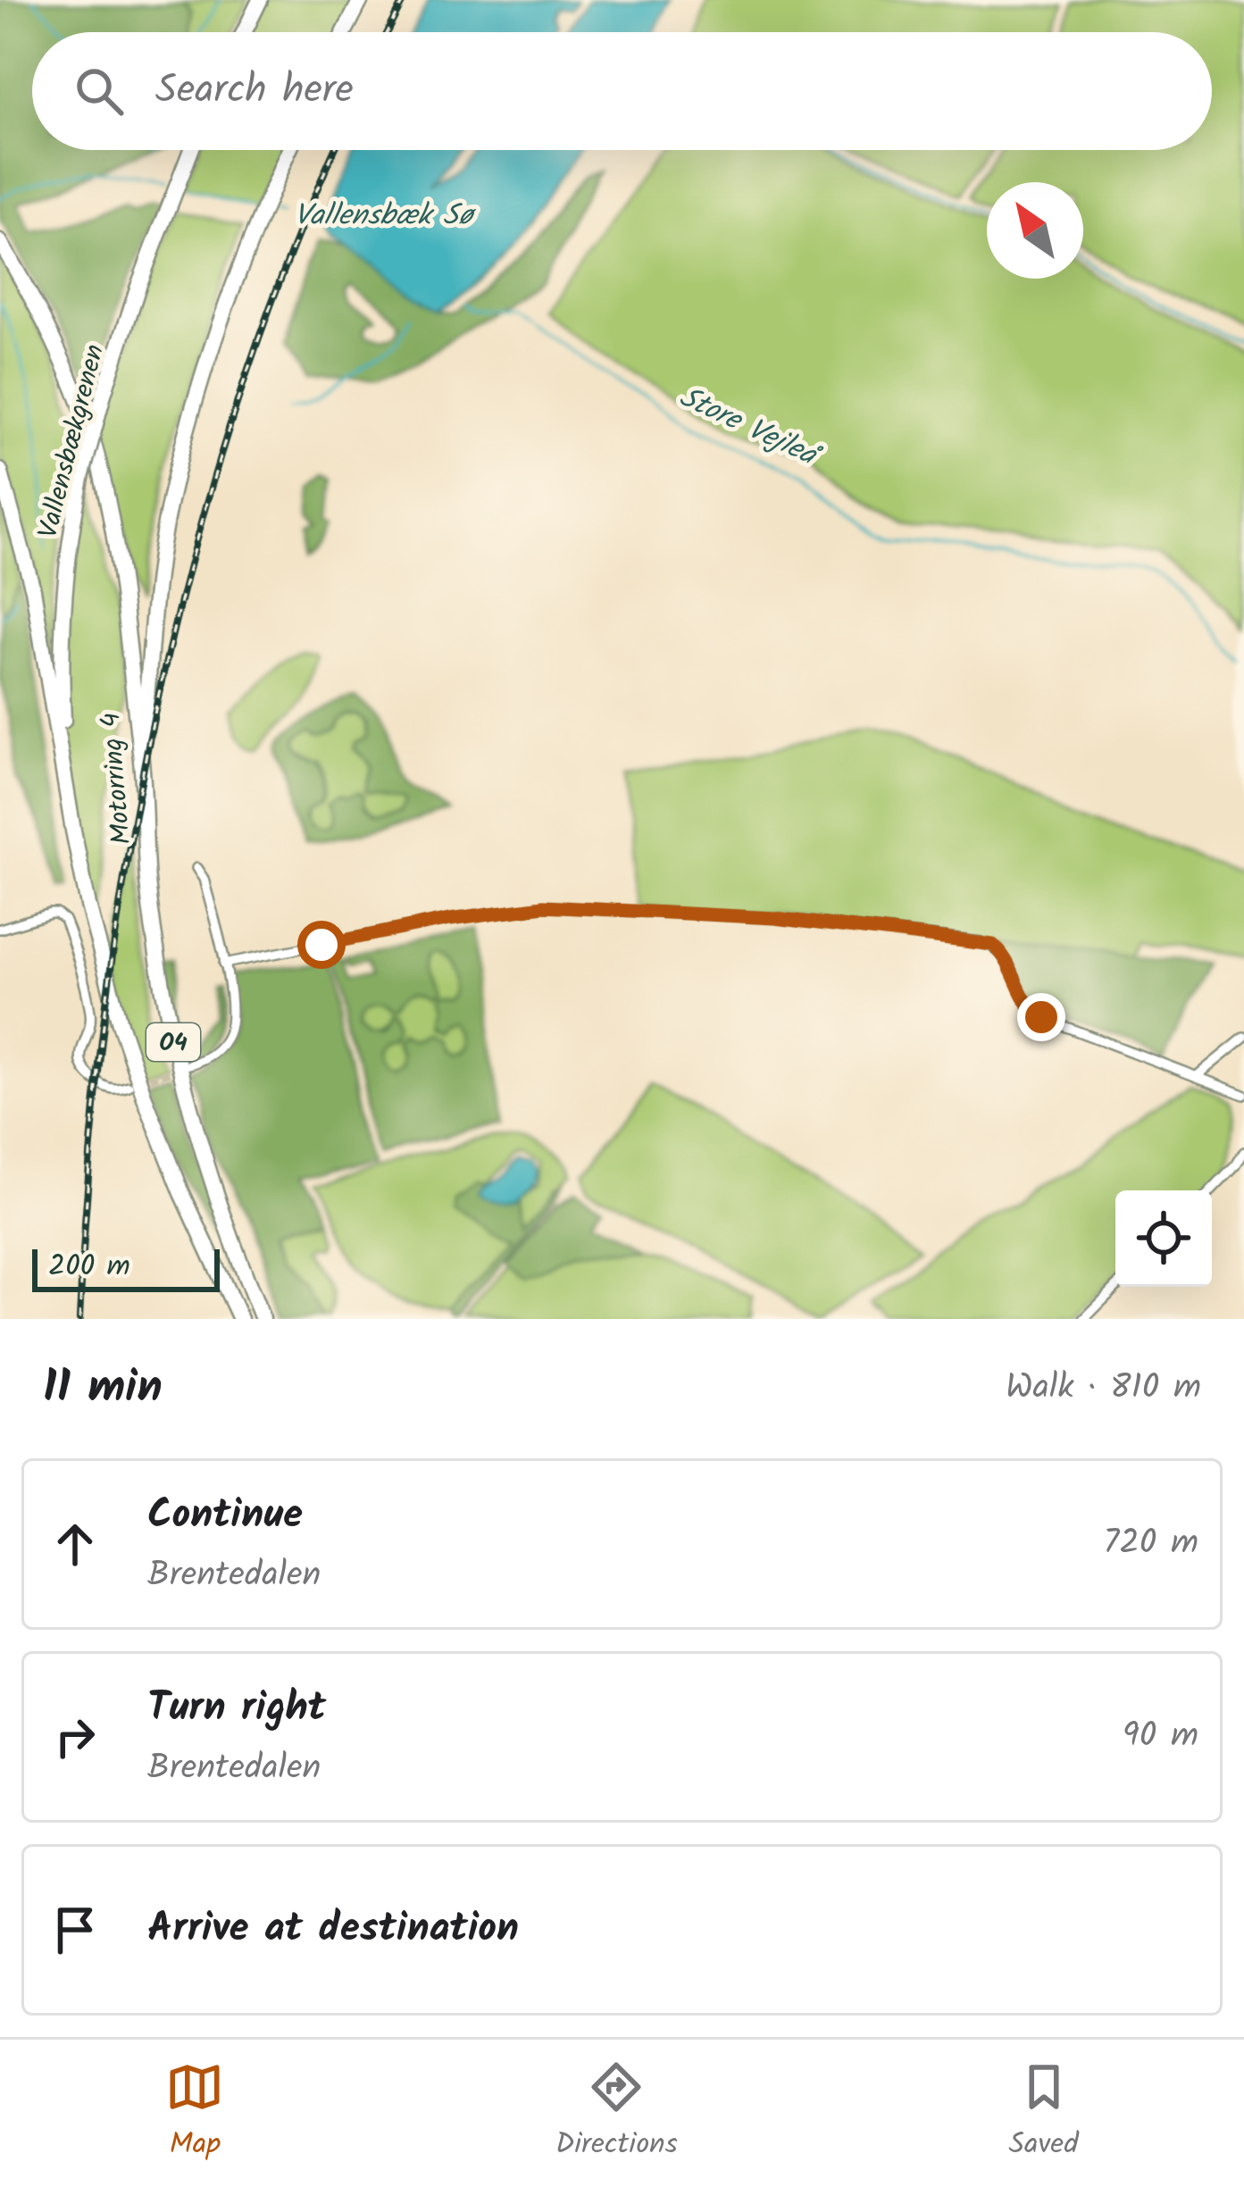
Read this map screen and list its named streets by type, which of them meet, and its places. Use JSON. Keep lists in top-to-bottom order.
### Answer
{
  "streets": {
    "highway": ["Vallensbækgrenen", "Motorring 4", "O4"]
  },
  "crossings": [
    ["Vallensbækgrenen", "Motorring 4"]
  ],
  "water": ["Vallensbæk Sø", "Store Vejleå"],
  "scale_bar": "200 m",
  "north": "top left",
  "page": {
    "search": "Search here",
    "scale": "200 m",
    "heading": ["11 min", "Walk · 810 m"],
    "list": [
      ["Continue", "Brentedalen", "720 m"],
      ["Turn right", "Brentedalen", "90 m"],
      "Arrive at destination"
    ],
    "nav": ["Map", "Directions", "Saved"]
  }
}
